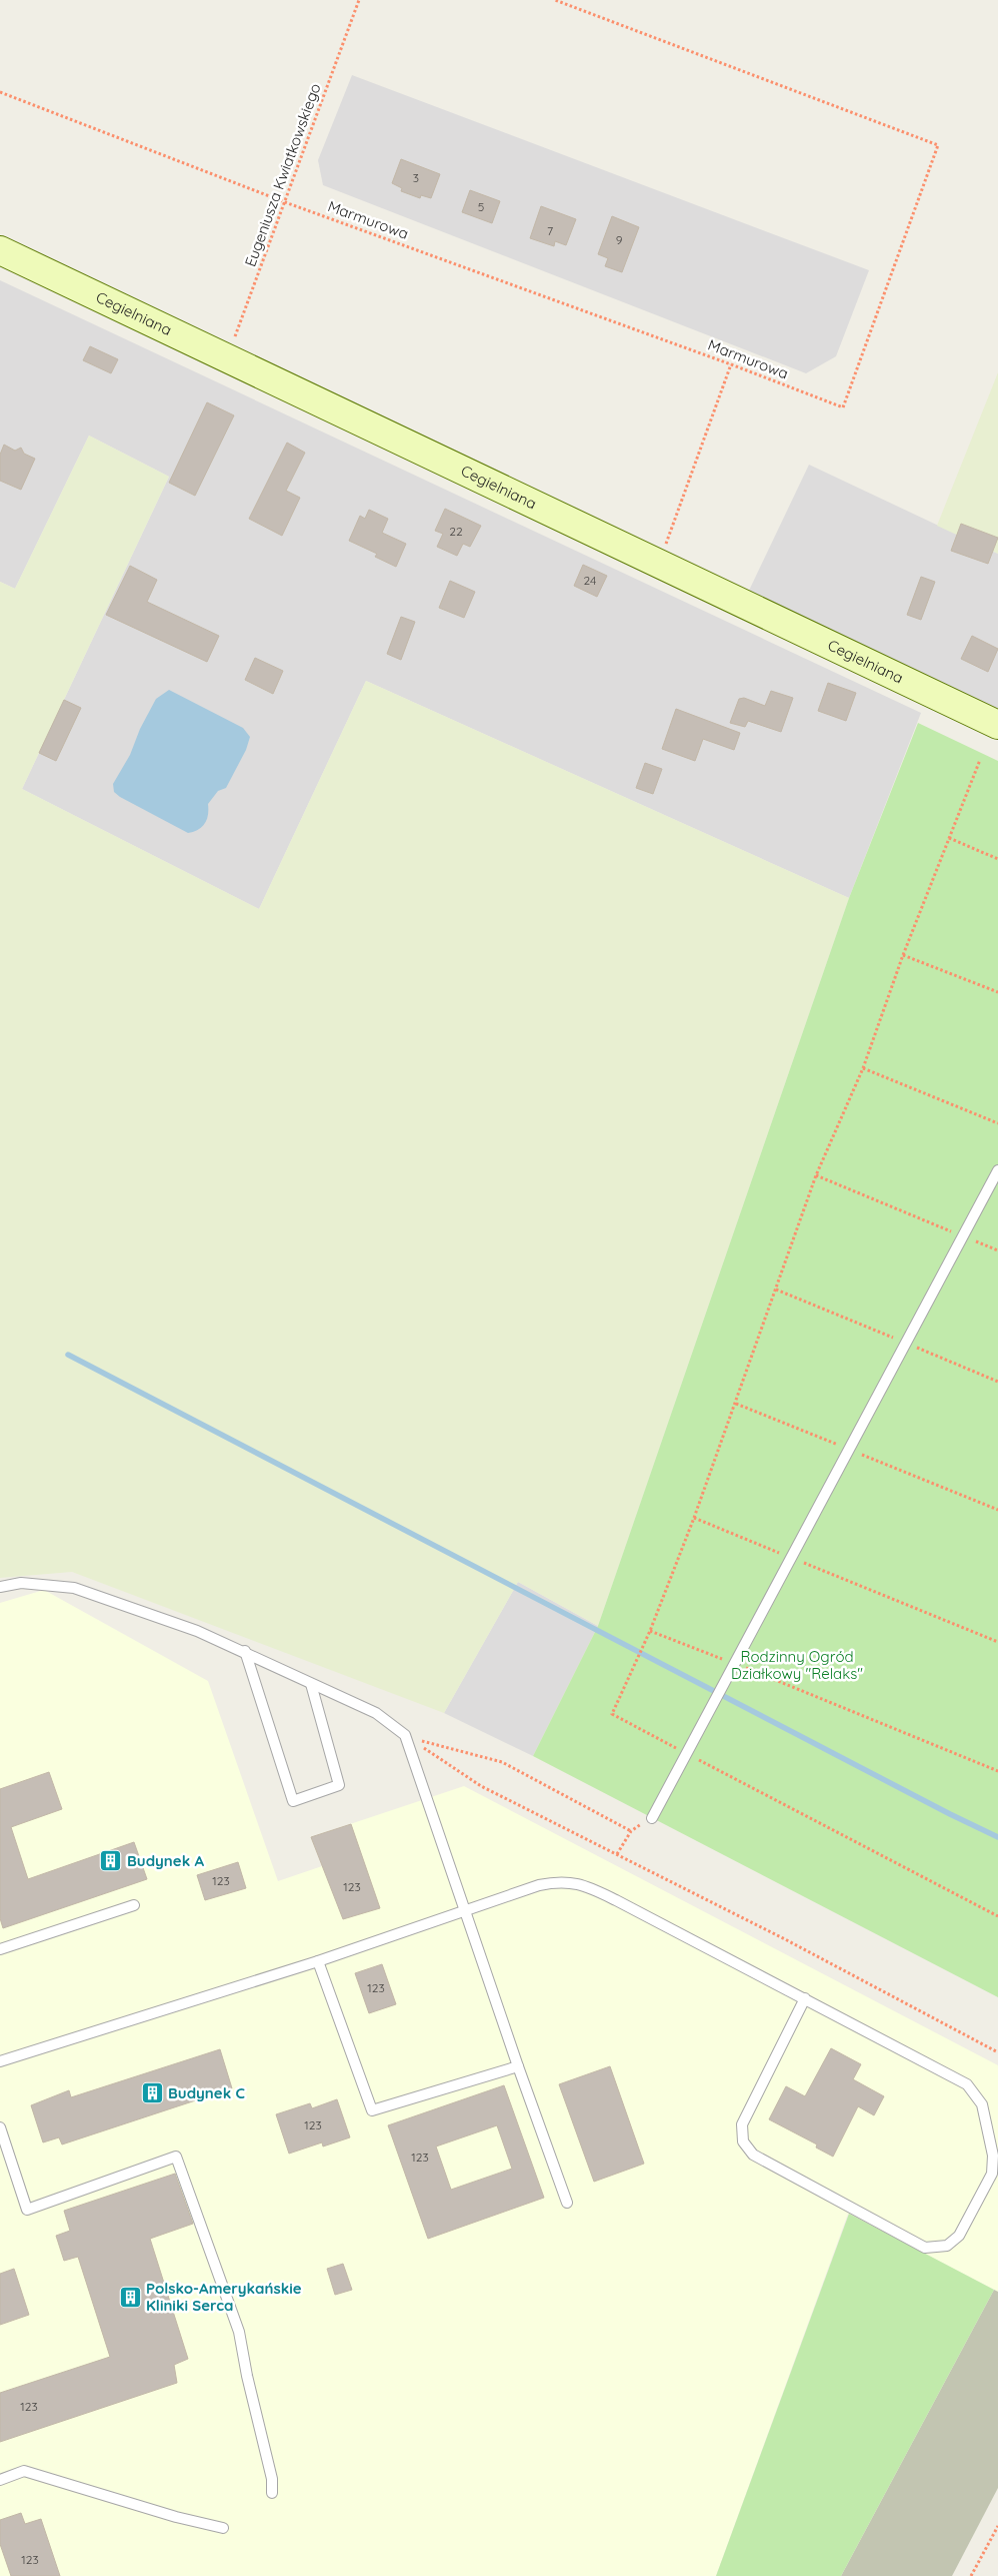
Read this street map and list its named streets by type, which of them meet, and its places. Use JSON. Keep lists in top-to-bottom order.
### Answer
{
  "streets": {
    "street": ["Cegielniana"],
    "path": ["Eugeniusza Kwiatkowskiego", "Marmurowa"]
  },
  "crossings": [
    ["Eugeniusza Kwiatkowskiego", "Marmurowa"],
    ["Eugeniusza Kwiatkowskiego", "Cegielniana"]
  ],
  "parks": ["Rodzinny Ogród Działkowy \"Relaks\""],
  "places": {
    "building": ["Budynek A", "Budynek C", "Polsko-Amerykańskie Kliniki Serca"]
  },
  "house_numbers": [
    "3",
    "5",
    "7",
    "9",
    "22",
    "24",
    "123",
    "123",
    "123",
    "123",
    "123",
    "123",
    "123"
  ]
}
